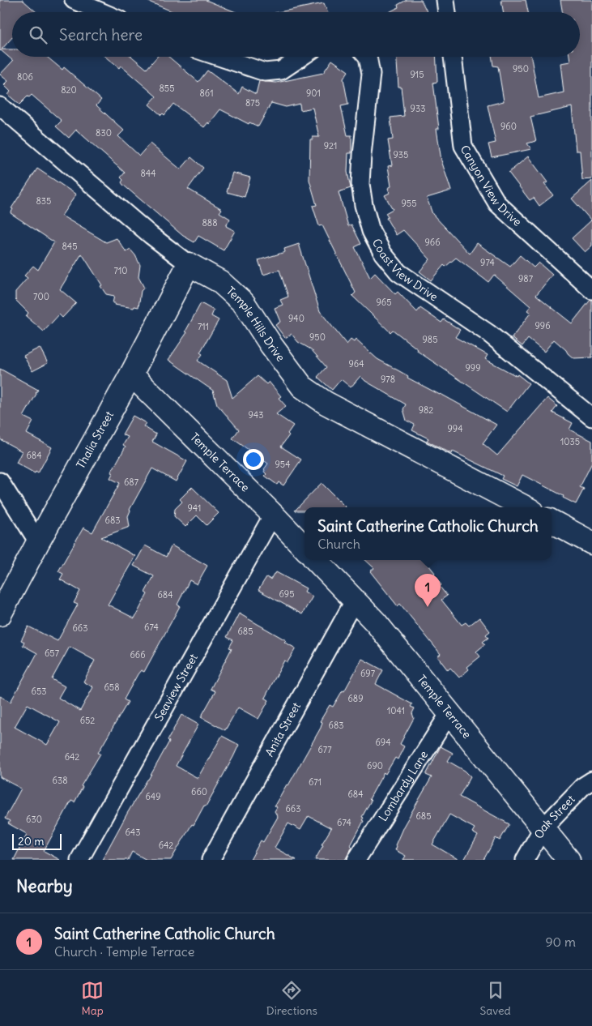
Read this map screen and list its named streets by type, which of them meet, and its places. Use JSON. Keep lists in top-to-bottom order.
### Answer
{
  "streets": {
    "street": [
      "Canyon View Drive",
      "Coast View Drive",
      "Temple Hills Drive",
      "Thalia Street",
      "Temple Terrace",
      "Seaview Street",
      "Anita Street",
      "Lombardy Lane",
      "Oak Street"
    ]
  },
  "crossings": [
    ["Temple Hills Drive", "Thalia Street"],
    ["Thalia Street", "Temple Terrace"],
    ["Temple Terrace", "Seaview Street"],
    ["Temple Terrace", "Anita Street"],
    ["Temple Terrace", "Lombardy Lane"],
    ["Temple Terrace", "Oak Street"]
  ],
  "house_numbers": [
    "950",
    "915",
    "806",
    "855",
    "820",
    "861",
    "901",
    "875",
    "933",
    "960",
    "830",
    "921",
    "935",
    "844",
    "835",
    "955",
    "888",
    "966",
    "845",
    "974",
    "710",
    "987",
    "700",
    "965",
    "940",
    "996",
    "711",
    "950",
    "985",
    "964",
    "999",
    "978",
    "982",
    "943",
    "994",
    "1035",
    "684",
    "954",
    "687",
    "941",
    "683",
    "695",
    "684",
    "674",
    "663",
    "685",
    "657",
    "666",
    "697",
    "658",
    "653",
    "689",
    "1041",
    "652",
    "683",
    "694",
    "677",
    "642",
    "690",
    "638",
    "671",
    "660",
    "684",
    "649",
    "663",
    "685",
    "630",
    "674",
    "643",
    "642"
  ],
  "scale_bar": "20 m",
  "page": {
    "search": "Search here",
    "popup": ["Saint Catherine Catholic Church", "Church"],
    "pins": "1",
    "scale": "20 m",
    "heading": "Nearby",
    "list": [
      {
        "mark": "1",
        "name": "Saint Catherine Catholic Church",
        "note": "Church · Temple Terrace",
        "value": "90 m"
      }
    ],
    "nav": ["Map", "Directions", "Saved"]
  }
}
